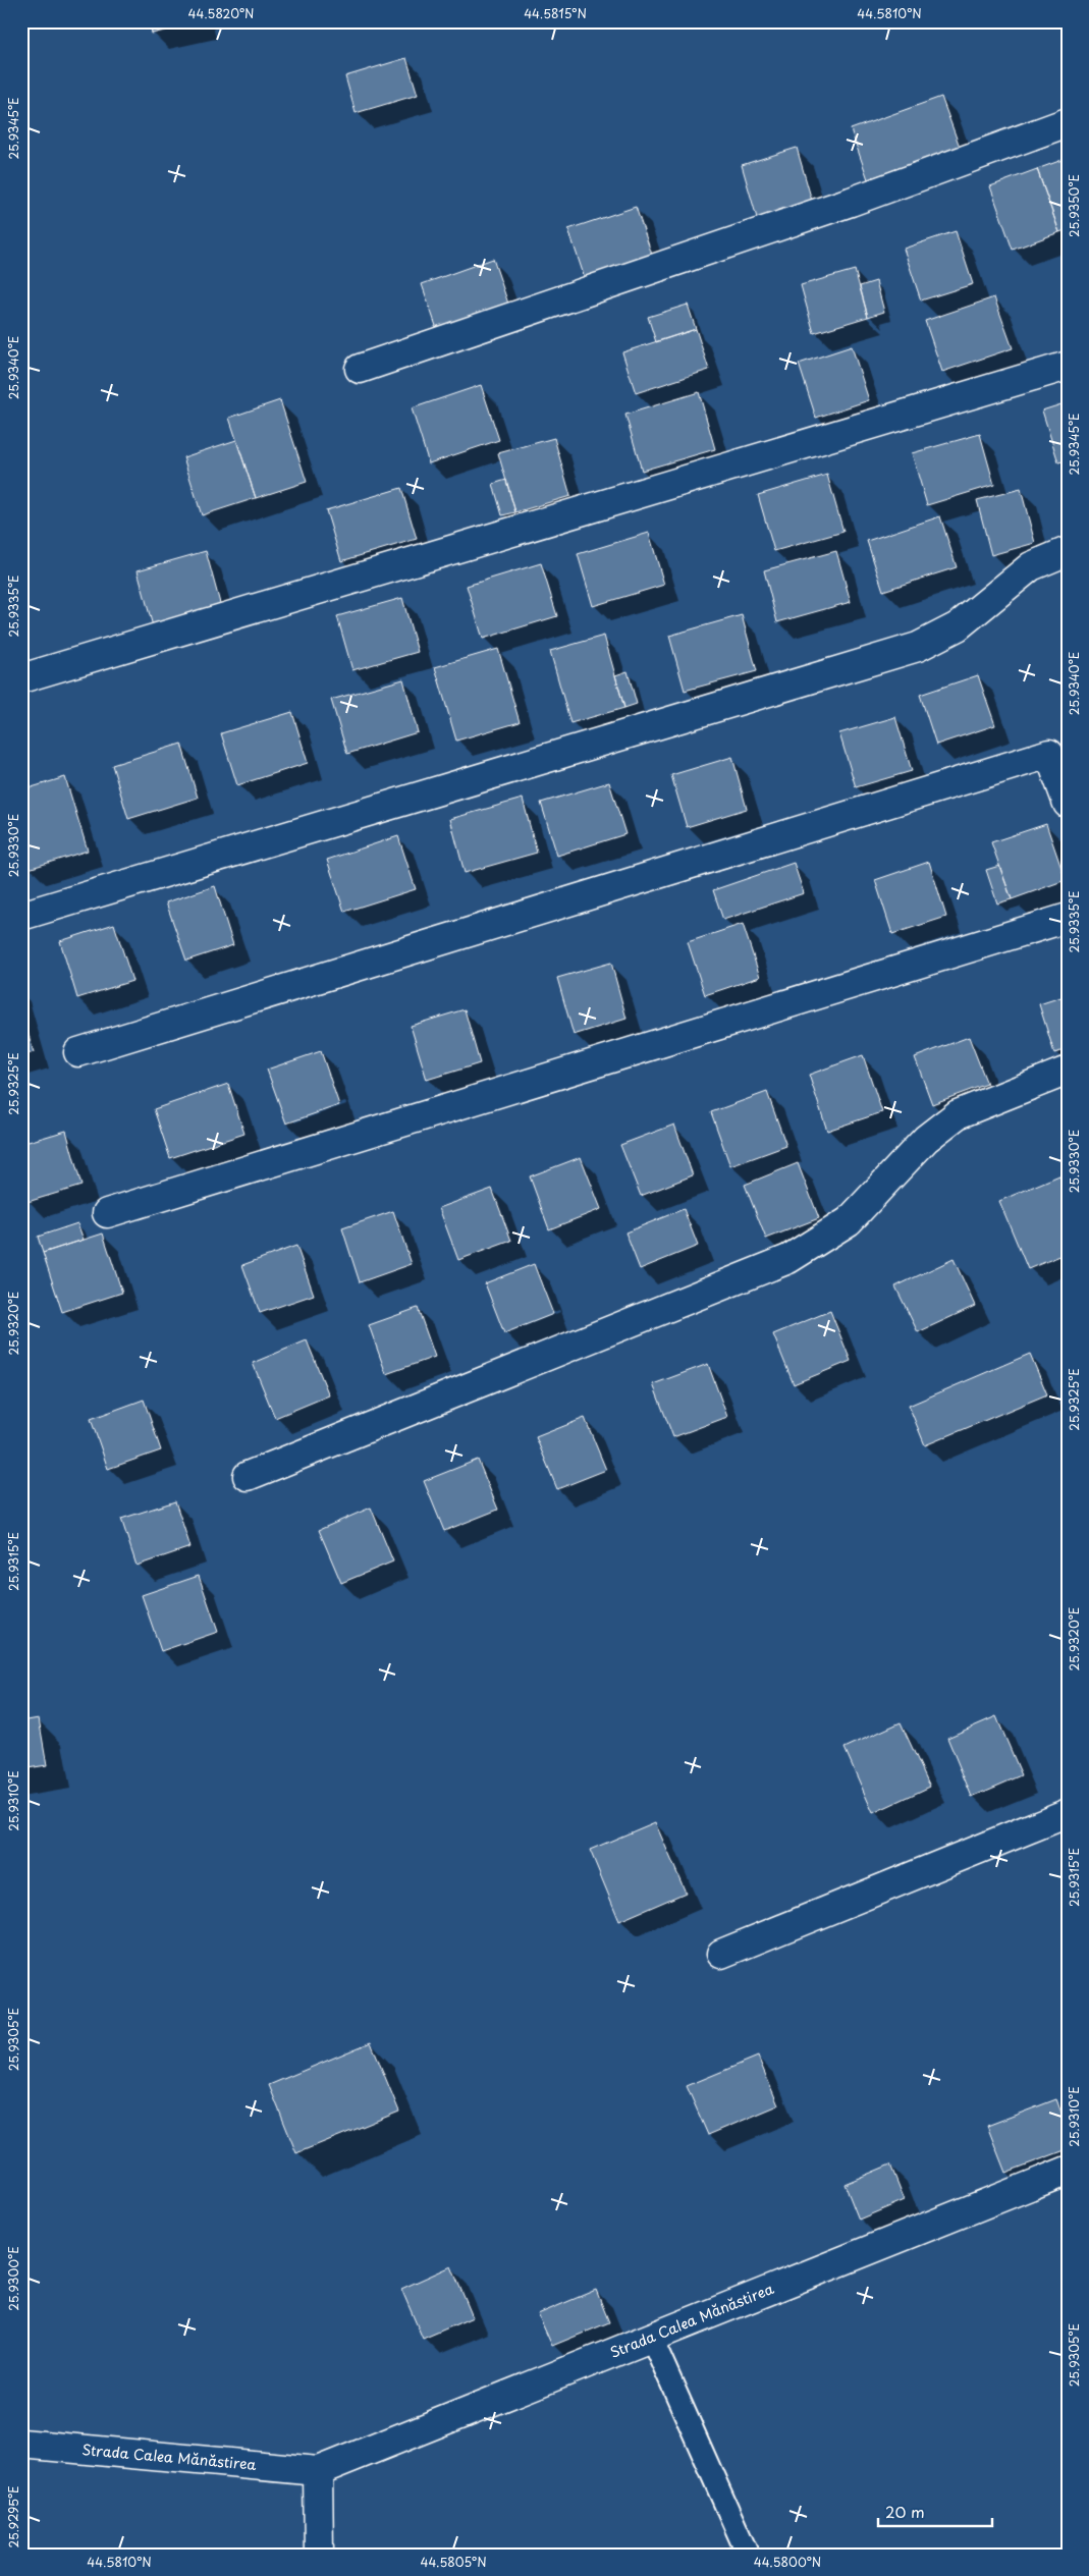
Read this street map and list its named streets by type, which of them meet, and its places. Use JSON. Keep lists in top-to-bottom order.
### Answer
{
  "streets": {
    "street": ["Strada Calea Mănăstirea"]
  },
  "scale_bar": "20 m",
  "coordinates": [
    "44.5820°N",
    "44.5815°N",
    "44.5810°N",
    "25.9345°E",
    "25.9350°E",
    "25.9340°E",
    "25.9335°E",
    "25.9330°E",
    "25.9325°E",
    "25.9320°E",
    "25.9315°E",
    "25.9310°E",
    "25.9305°E",
    "25.9300°E",
    "25.9295°E",
    "44.5805°N",
    "44.5800°N"
  ]
}
